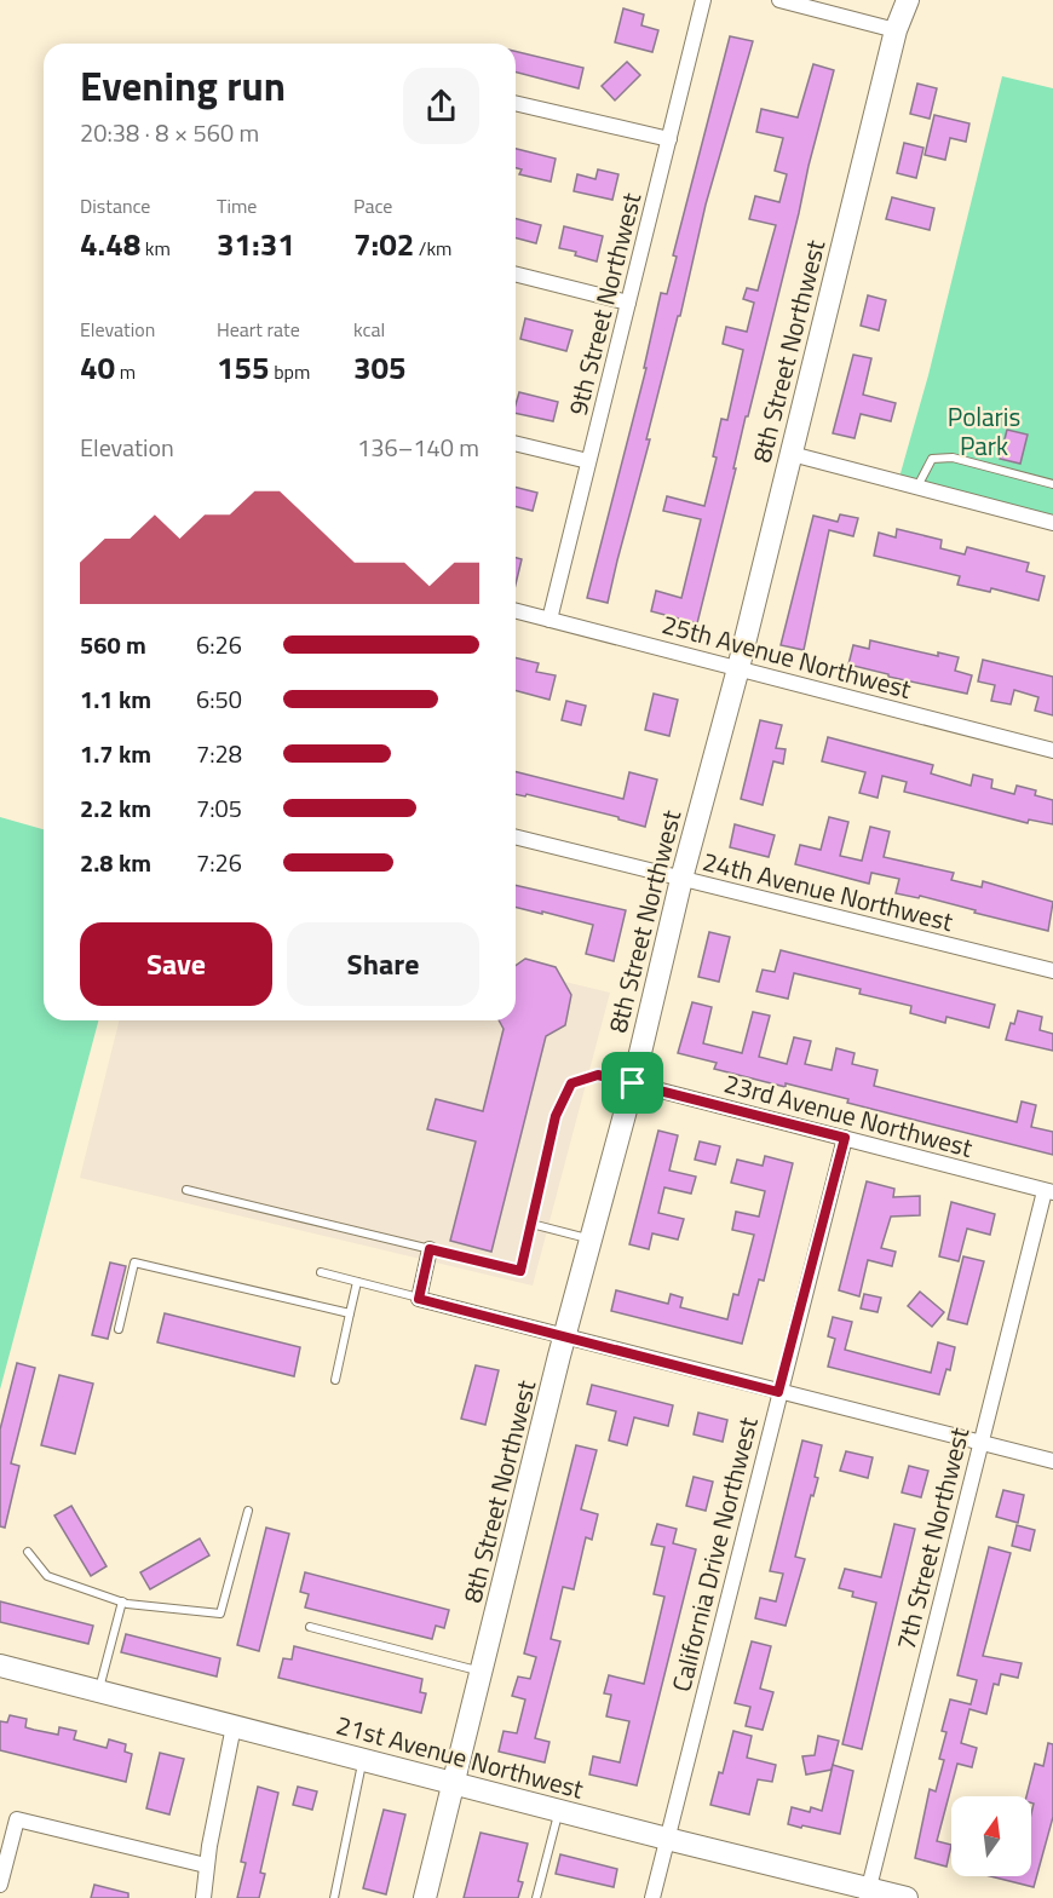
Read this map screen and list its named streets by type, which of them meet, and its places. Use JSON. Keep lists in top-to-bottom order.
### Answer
{
  "streets": {
    "street": [
      "9th Street Northwest",
      "8th Street Northwest",
      "25th Avenue Northwest",
      "24th Avenue Northwest",
      "23rd Avenue Northwest",
      "7th Street Northwest",
      "California Drive Northwest",
      "21st Avenue Northwest"
    ]
  },
  "crossings": [
    ["9th Street Northwest", "25th Avenue Northwest"],
    ["8th Street Northwest", "25th Avenue Northwest"],
    ["8th Street Northwest", "24th Avenue Northwest"],
    ["8th Street Northwest", "23rd Avenue Northwest"],
    ["8th Street Northwest", "21st Avenue Northwest"],
    ["23rd Avenue Northwest", "7th Street Northwest"],
    ["23rd Avenue Northwest", "California Drive Northwest"],
    ["7th Street Northwest", "21st Avenue Northwest"],
    ["California Drive Northwest", "21st Avenue Northwest"]
  ],
  "parks": ["Polaris Park"],
  "north": "top",
  "page": {
    "heading": ["Evening run", "20:38 · 8 × 560 m"],
    "stats": [
      ["Distance", "4.48 km"],
      ["Time", "31:31"],
      ["Pace", "7:02 /km"],
      ["Elevation", "40 m"],
      ["Heart rate", "155 bpm"],
      ["kcal", "305"]
    ],
    "chart": ["Elevation", "136–140 m"],
    "list": [
      {
        "name": "560 m",
        "note": "6:26"
      },
      {
        "name": "1.1 km",
        "note": "6:50"
      },
      {
        "name": "1.7 km",
        "note": "7:28"
      },
      {
        "name": "2.2 km",
        "note": "7:05"
      },
      {
        "name": "2.8 km",
        "note": "7:26"
      }
    ],
    "buttons": ["Save", "Share"]
  }
}
